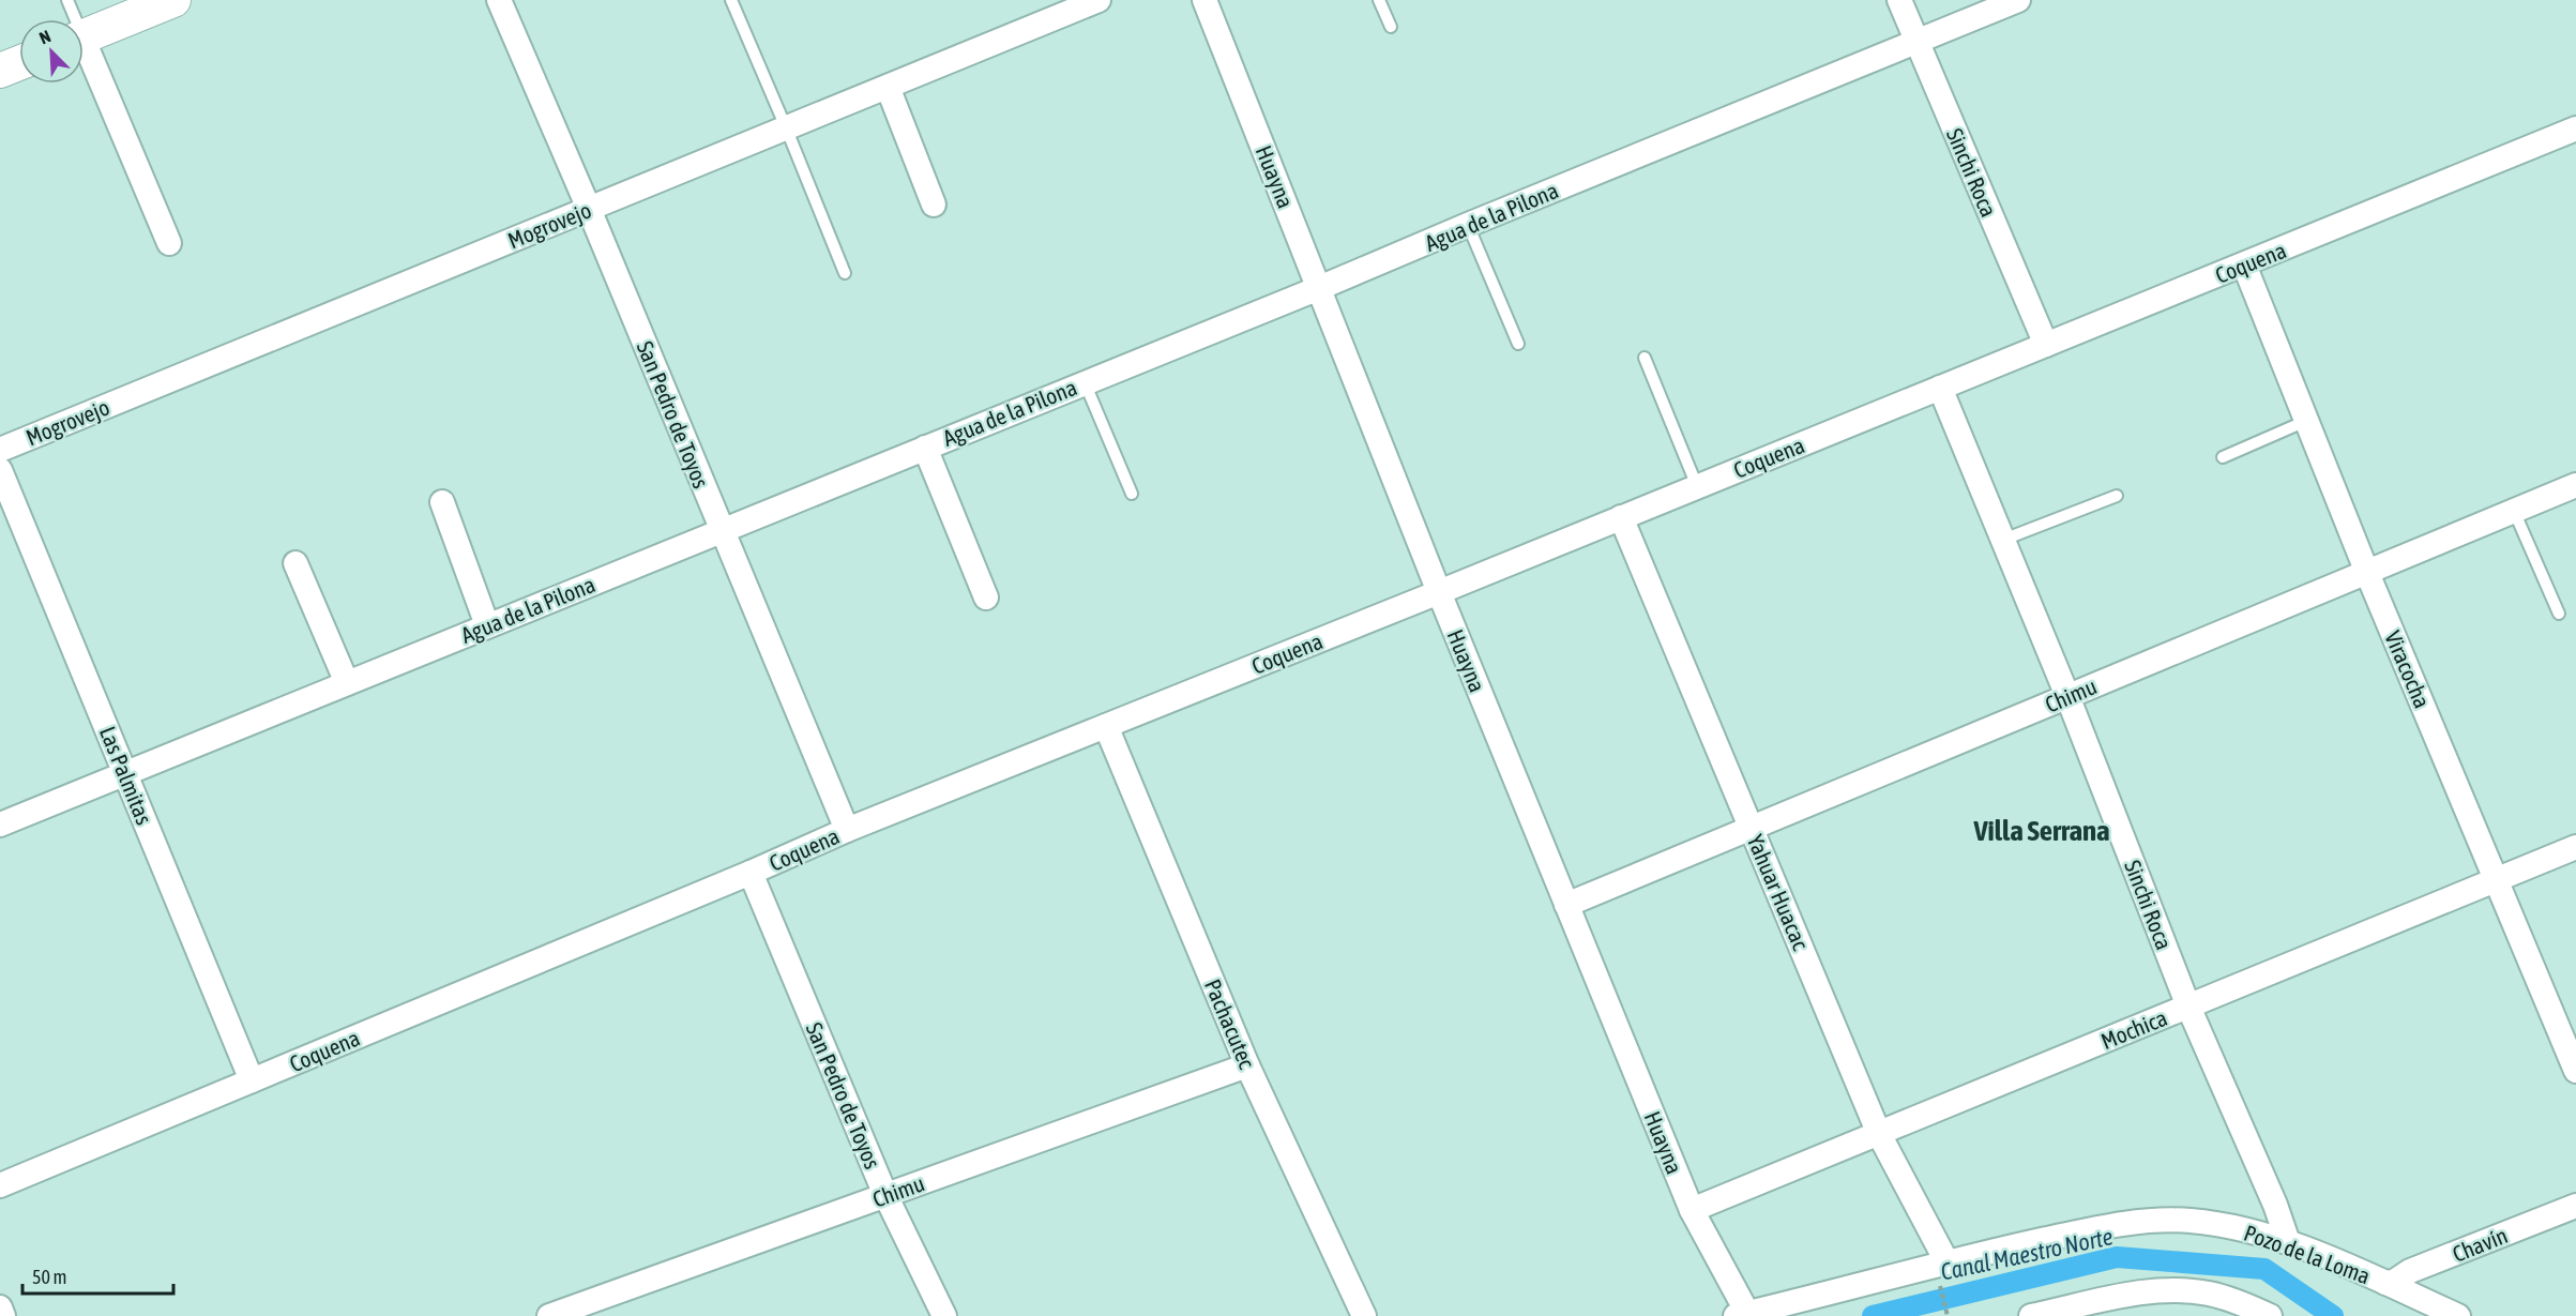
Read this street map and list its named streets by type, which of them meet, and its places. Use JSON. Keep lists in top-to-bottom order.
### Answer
{
  "streets": {
    "street": [
      "Sinchi Roca",
      "Huayna",
      "Agua de la Pilona",
      "Mogrovejo",
      "Coquena",
      "San Pedro de Toyos",
      "Viracocha",
      "Chimu",
      "Las Palmitas",
      "Yahuar Huacac",
      "Pachacutec",
      "Mochica",
      "Chavín",
      "Pozo de la Loma"
    ]
  },
  "crossings": [
    ["Sinchi Roca", "Agua de la Pilona"],
    ["Sinchi Roca", "Coquena"],
    ["Sinchi Roca", "Chimu"],
    ["Sinchi Roca", "Mochica"],
    ["Sinchi Roca", "Pozo de la Loma"],
    ["Huayna", "Agua de la Pilona"],
    ["Huayna", "Coquena"],
    ["Huayna", "Chimu"],
    ["Huayna", "Mochica"],
    ["Huayna", "Pozo de la Loma"],
    ["Agua de la Pilona", "San Pedro de Toyos"],
    ["Agua de la Pilona", "Las Palmitas"],
    ["Mogrovejo", "San Pedro de Toyos"],
    ["Coquena", "San Pedro de Toyos"],
    ["Coquena", "Viracocha"],
    ["Coquena", "Las Palmitas"],
    ["Coquena", "Yahuar Huacac"],
    ["Coquena", "Pachacutec"],
    ["San Pedro de Toyos", "Chimu"],
    ["Viracocha", "Chimu"],
    ["Viracocha", "Mochica"],
    ["Chimu", "Yahuar Huacac"],
    ["Chimu", "Pachacutec"],
    ["Yahuar Huacac", "Mochica"],
    ["Yahuar Huacac", "Pozo de la Loma"],
    ["Chavín", "Pozo de la Loma"]
  ],
  "districts": ["Villa Serrana"],
  "water": ["Canal Maestro Norte"],
  "scale_bar": "50 m",
  "north": "top left"
}
